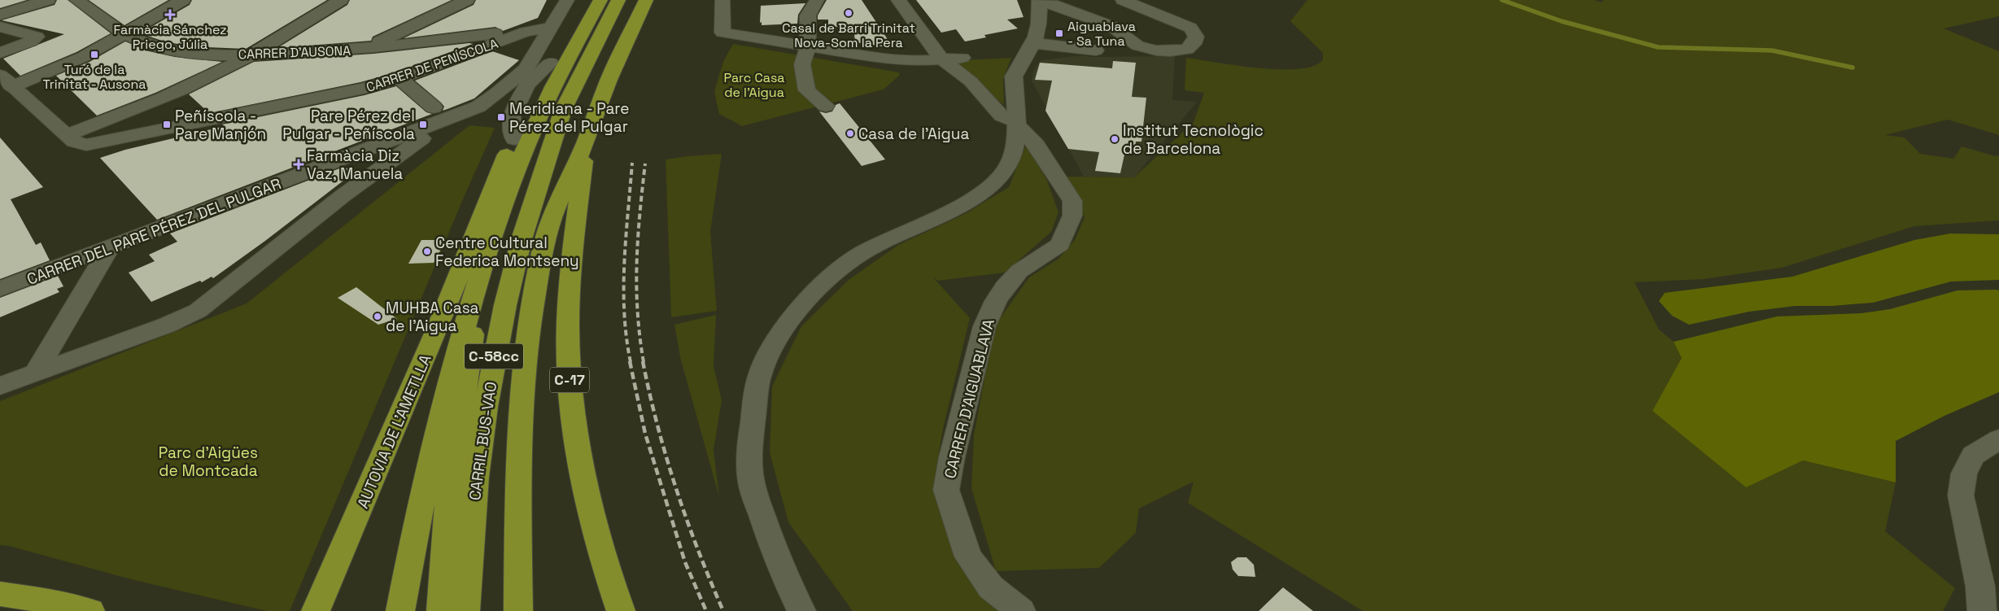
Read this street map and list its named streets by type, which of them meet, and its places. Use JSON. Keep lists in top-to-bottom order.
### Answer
{
  "streets": {
    "highway": [
      "C-58cc",
      "C-17",
      "AUTOVIA DE L'AMETLLA",
      "CARRIL BUS-VAO"
    ],
    "street": [
      "CARRER D'AUSONA",
      "CARRER DE PENÍSCOLA",
      "CARRER DEL PARE PÉREZ DEL PULGAR",
      "CARRER D'AIGUABLAVA"
    ]
  },
  "crossings": [
    ["CARRER D'AUSONA", "CARRER DE PENÍSCOLA"]
  ],
  "parks": ["Parc Casa de l'Aigua", "Parc d'Aigües de Montcada"],
  "places": {
    "other": [
      "Casal de Barri Trinitat Nova-Som la Pera",
      "Casa de l'Aigua",
      "Institut Tecnològic de Barcelona",
      "Centre Cultural Federica Montseny",
      "MUHBA Casa de l'Aigua"
    ],
    "health": ["Farmàcia Sánchez Priego, Júlia", "Farmàcia Diz Vaz, Manuela"],
    "transit": [
      "Aiguablava - Sa Tuna",
      "Turó de la Trinitat - Ausona",
      "Meridiana - Pare Pérez del Pulgar",
      "Peñíscola - Pare Manjón",
      "Pare Pérez del Pulgar - Peñíscola"
    ]
  }
}
